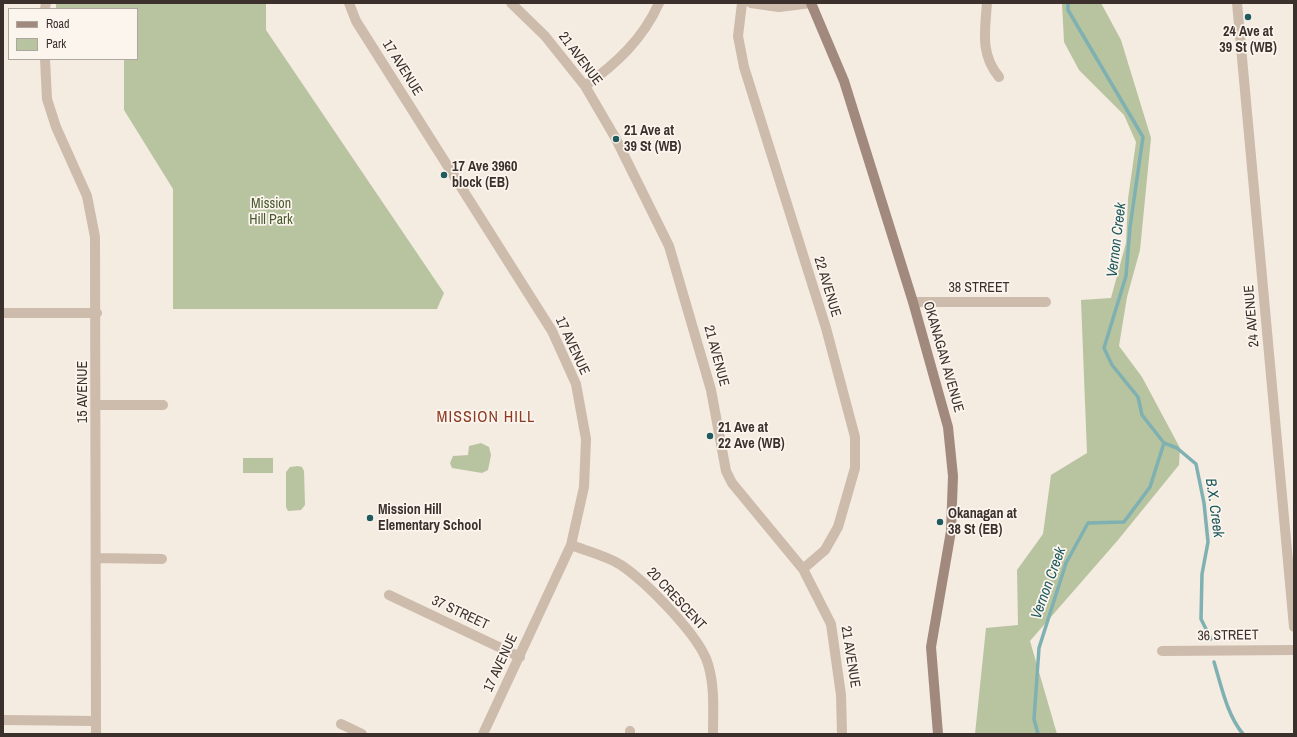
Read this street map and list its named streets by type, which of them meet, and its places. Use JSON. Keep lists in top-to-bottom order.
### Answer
{
  "streets": {
    "street": [
      "21 AVENUE",
      "17 AVENUE",
      "22 AVENUE",
      "38 STREET",
      "24 AVENUE",
      "OKANAGAN AVENUE",
      "15 AVENUE",
      "20 CRESCENT",
      "37 STREET",
      "36 STREET"
    ]
  },
  "crossings": [
    ["21 AVENUE", "22 AVENUE"],
    ["17 AVENUE", "20 CRESCENT"],
    ["17 AVENUE", "37 STREET"],
    ["38 STREET", "OKANAGAN AVENUE"]
  ],
  "districts": ["MISSION HILL"],
  "water": ["Vernon Creek", "B.X. Creek"],
  "parks": ["Mission Hill Park"],
  "places": [
    "24 Ave at 39 St (WB)",
    "21 Ave at 39 St (WB)",
    "17 Ave 3960 block (EB)",
    "21 Ave at 22 Ave (WB)",
    "Mission Hill Elementary School",
    "Okanagan at 38 St (EB)"
  ],
  "legend": ["Road", "Park"]
}
